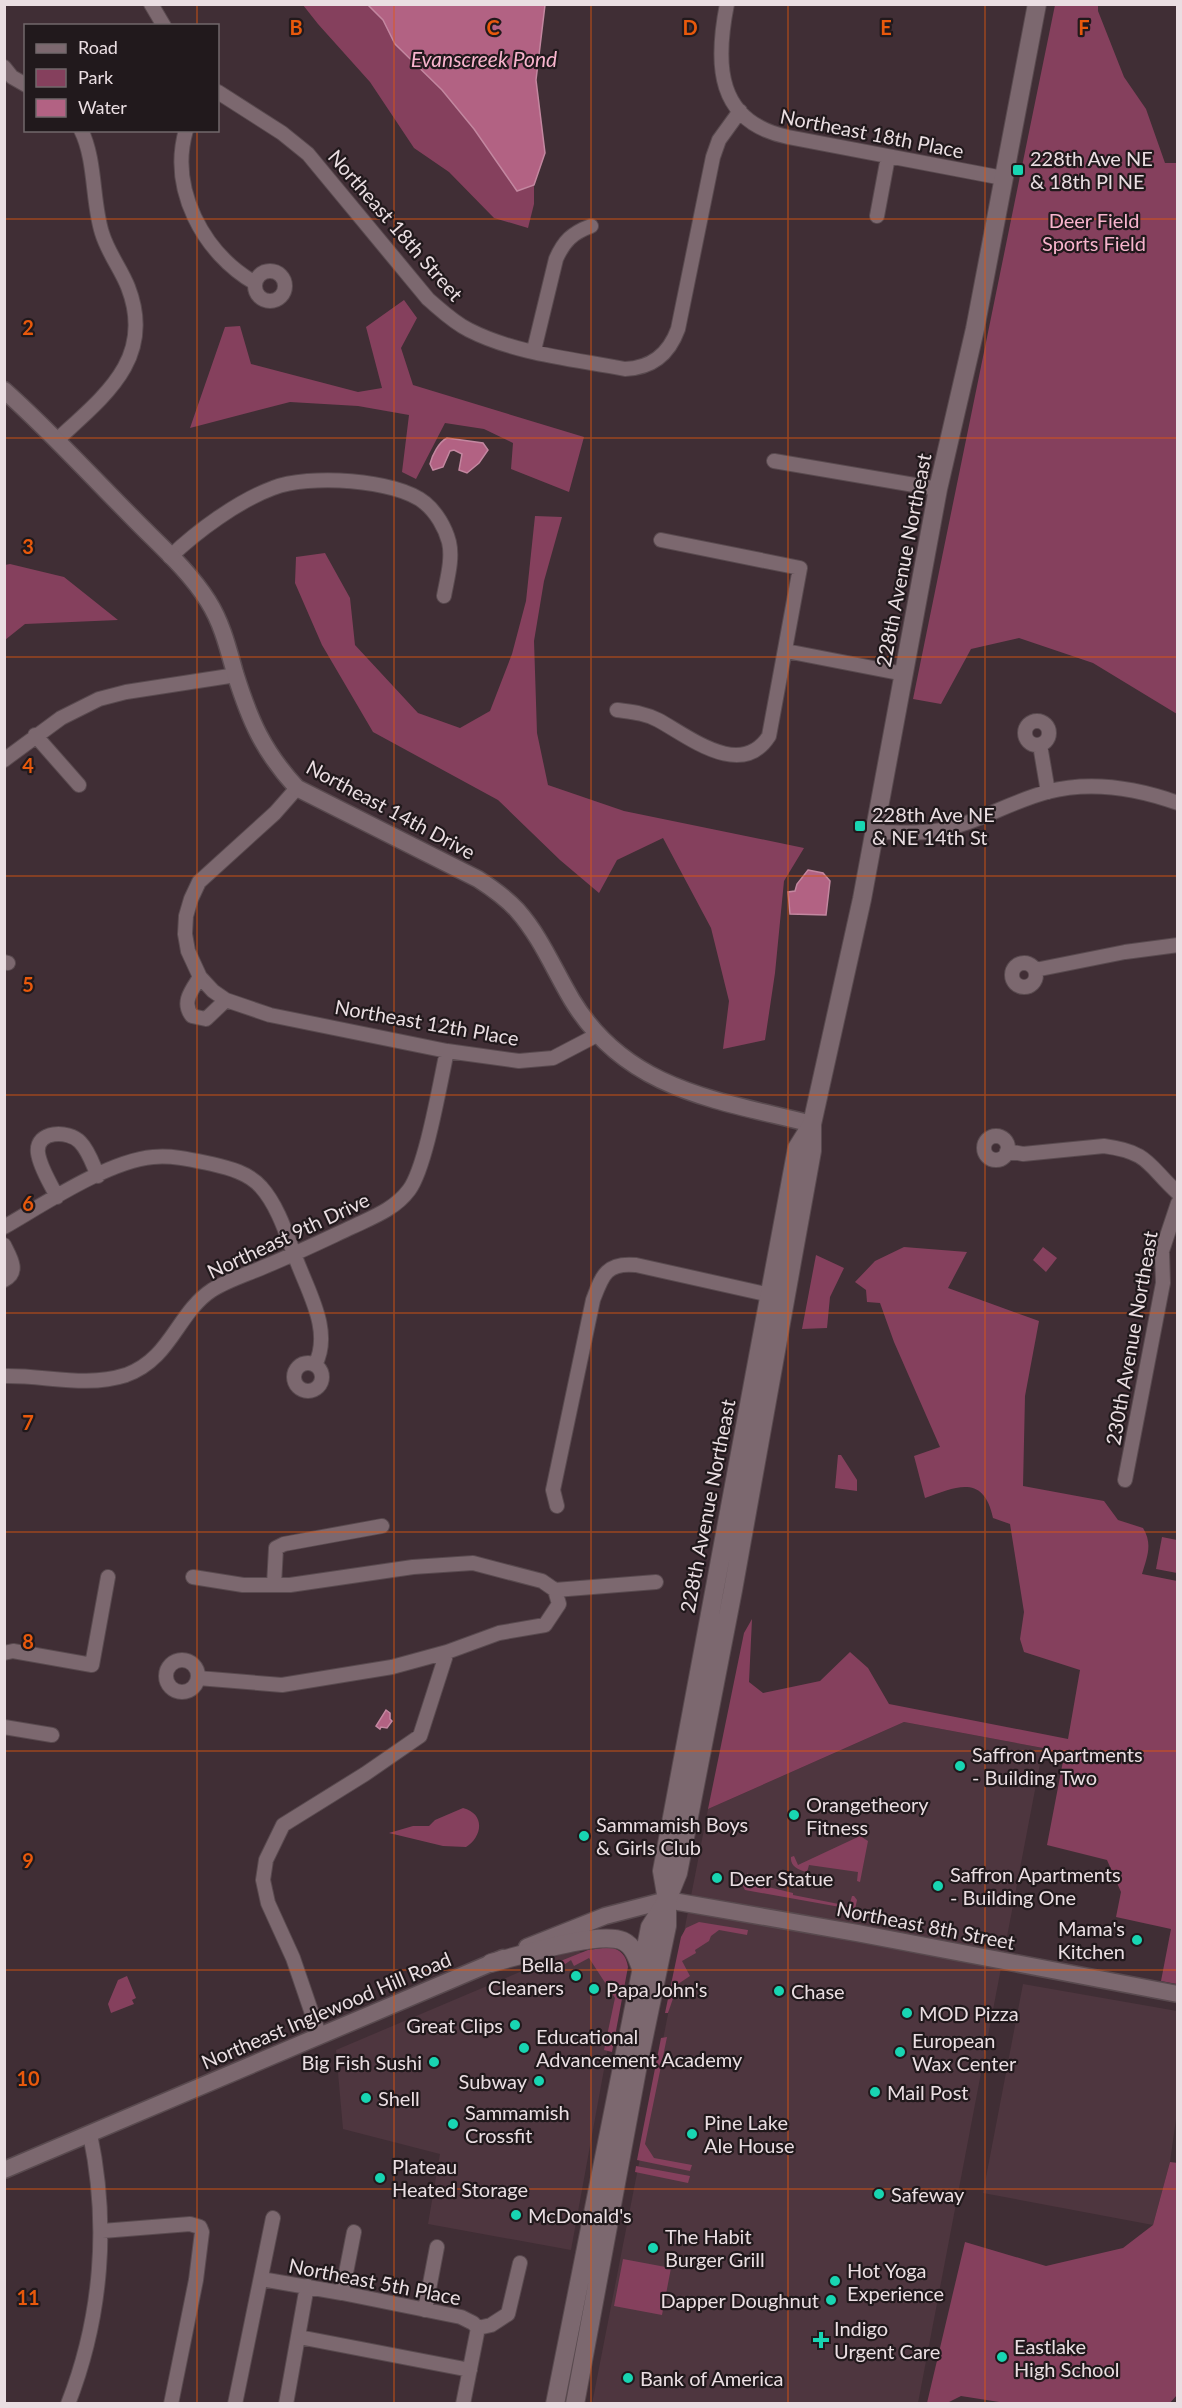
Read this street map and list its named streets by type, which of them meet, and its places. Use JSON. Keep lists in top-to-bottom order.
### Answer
{
  "streets": {
    "main road": ["228th Avenue Northeast"],
    "street": [
      "Northeast 18th Place",
      "Northeast 18th Street",
      "Northeast 14th Drive",
      "Northeast 12th Place",
      "Northeast 9th Drive",
      "230th Avenue Northeast",
      "Northeast 8th Street",
      "Northeast Inglewood Hill Road",
      "Northeast 5th Place"
    ]
  },
  "crossings": [
    ["Northeast 18th Place", "Northeast 18th Street"],
    ["Northeast 18th Place", "228th Avenue Northeast"],
    ["228th Avenue Northeast", "Northeast 8th Street"],
    ["228th Avenue Northeast", "Northeast Inglewood Hill Road"],
    ["Northeast 14th Drive", "Northeast 12th Place"],
    ["Northeast 12th Place", "Northeast 9th Drive"],
    ["Northeast 8th Street", "Northeast Inglewood Hill Road"]
  ],
  "water": ["Evanscreek Pond"],
  "parks": ["Deer Field Sports Field"],
  "places": {
    "transit": ["228th Ave NE & 18th Pl NE", "228th Ave NE & NE 14th St"],
    "other": [
      "Saffron Apartments - Building Two",
      "Orangetheory Fitness",
      "Sammamish Boys & Girls Club",
      "Deer Statue",
      "Saffron Apartments - Building One",
      "Mama's Kitchen",
      "Bella Cleaners",
      "Papa John's",
      "Chase",
      "MOD Pizza",
      "Great Clips",
      "Educational Advancement Academy",
      "European Wax Center",
      "Big Fish Sushi",
      "Subway",
      "Mail Post",
      "Shell",
      "Sammamish Crossfit",
      "Pine Lake Ale House",
      "Plateau Heated Storage",
      "Safeway",
      "McDonald's",
      "The Habit Burger Grill",
      "Hot Yoga Experience",
      "Dapper Doughnut",
      "Eastlake High School",
      "Bank of America"
    ],
    "health": ["Indigo Urgent Care"]
  },
  "legend": ["Road", "Park", "Water"],
  "grid": {
    "columns": [
      "B",
      "C",
      "D",
      "E",
      "F"
    ],
    "rows": [
      "2",
      "3",
      "4",
      "5",
      "6",
      "7",
      "8",
      "9",
      "10",
      "11"
    ]
  }
}
